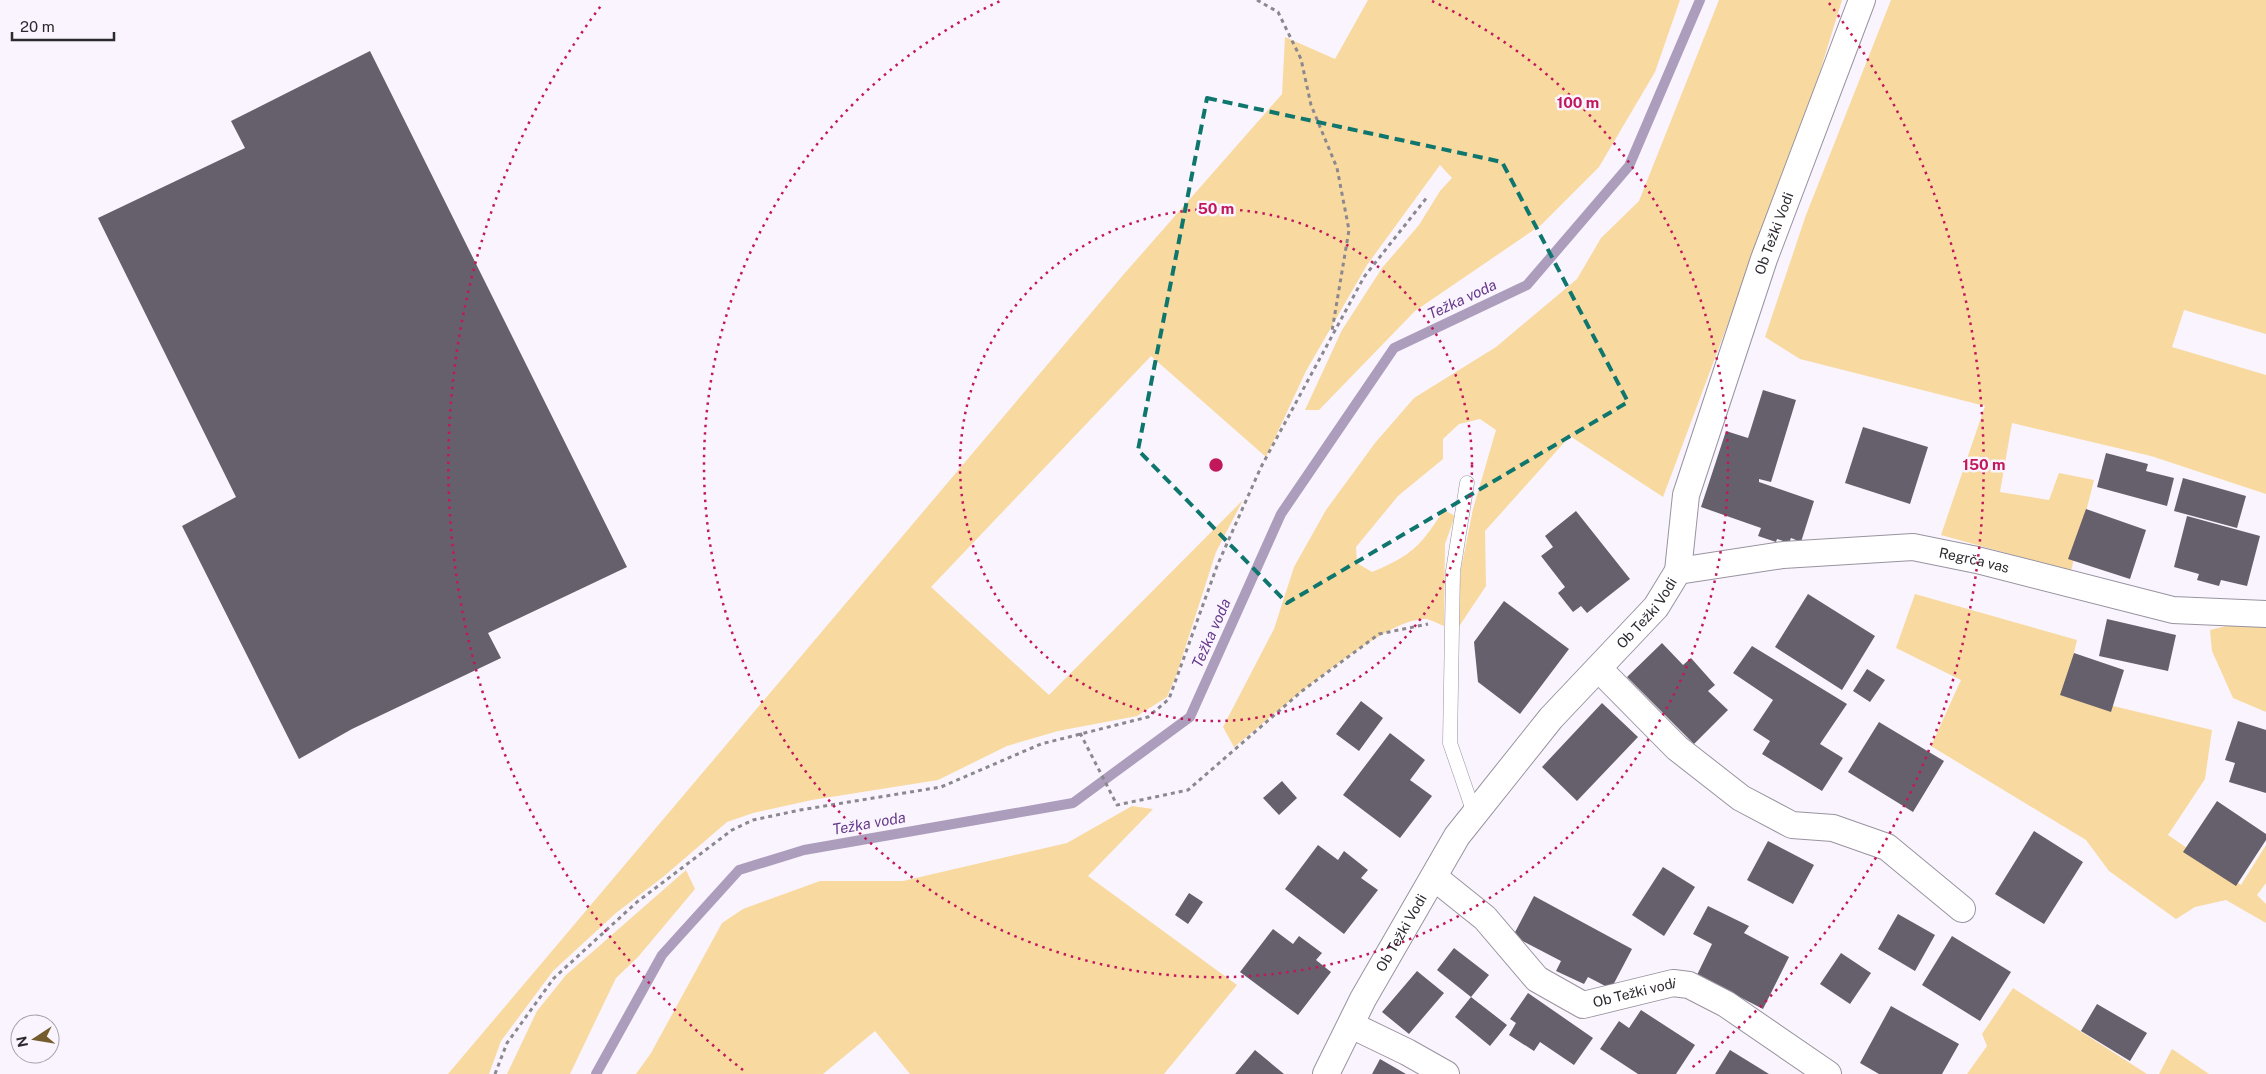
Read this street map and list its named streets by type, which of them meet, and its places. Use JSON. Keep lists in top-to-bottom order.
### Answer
{
  "streets": {
    "street": ["Ob Težki Vodi", "Regrča vas", "Ob Težki vodi"]
  },
  "crossings": [
    ["Ob Težki Vodi", "Regrča vas"],
    ["Ob Težki Vodi", "Ob Težki vodi"]
  ],
  "water": ["Težka voda"],
  "scale_bar": "20 m",
  "north": "left",
  "rings": ["100 m", "50 m", "150 m"]
}
